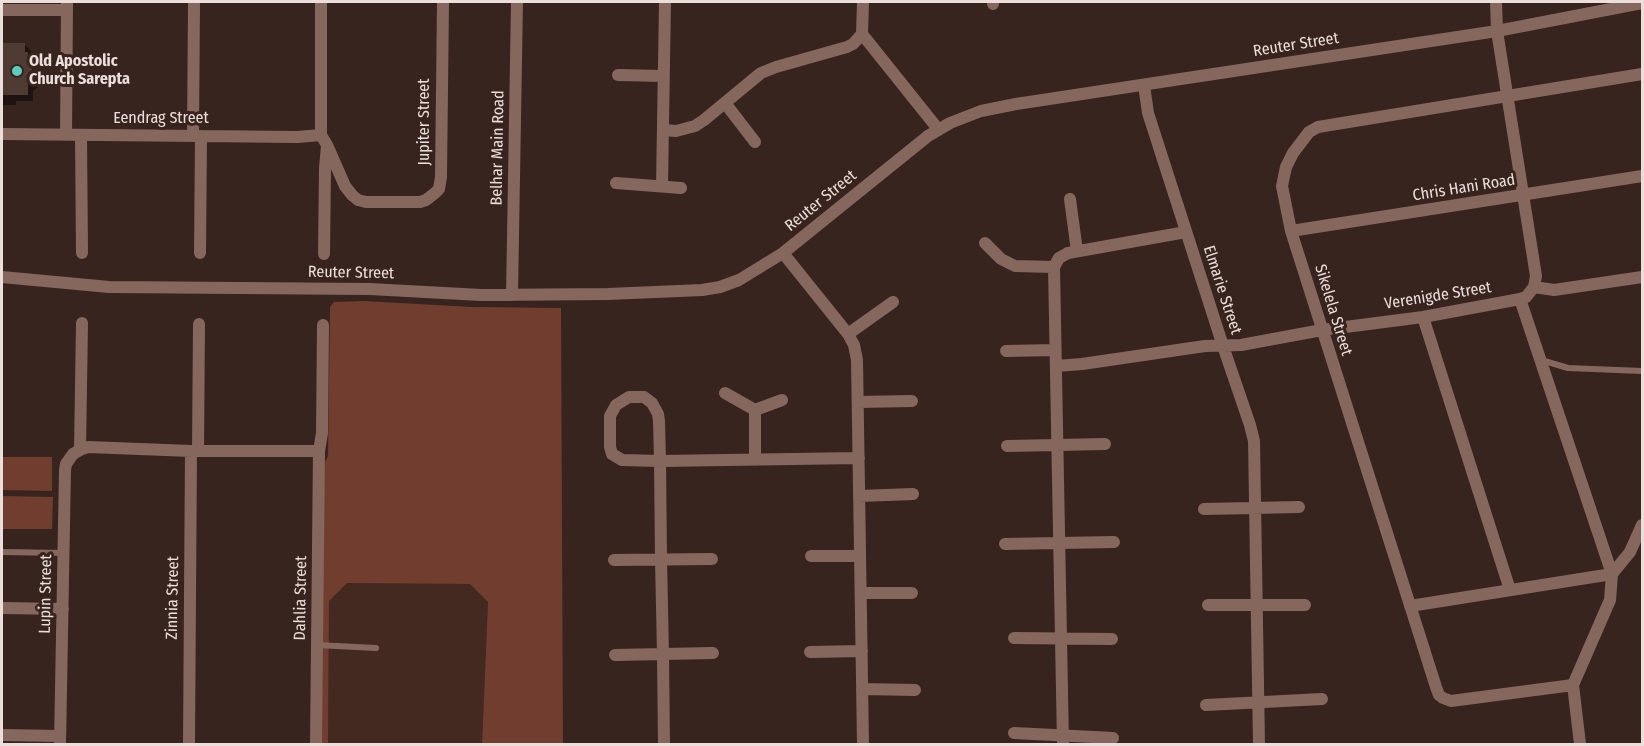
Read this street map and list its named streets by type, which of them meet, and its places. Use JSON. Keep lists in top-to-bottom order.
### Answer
{
  "streets": {
    "street": [
      "Reuter Street",
      "Eendrag Street",
      "Jupiter Street",
      "Belhar Main Road",
      "Chris Hani Road",
      "Elmarie Street",
      "Verenigde Street",
      "Sikelela Street",
      "Lupin Street",
      "Zinnia Street",
      "Dahlia Street"
    ]
  },
  "crossings": [
    ["Reuter Street", "Belhar Main Road"],
    ["Reuter Street", "Elmarie Street"],
    ["Eendrag Street", "Jupiter Street"],
    ["Chris Hani Road", "Sikelela Street"],
    ["Elmarie Street", "Verenigde Street"],
    ["Verenigde Street", "Sikelela Street"]
  ],
  "places": ["Old Apostolic Church Sarepta"]
}
